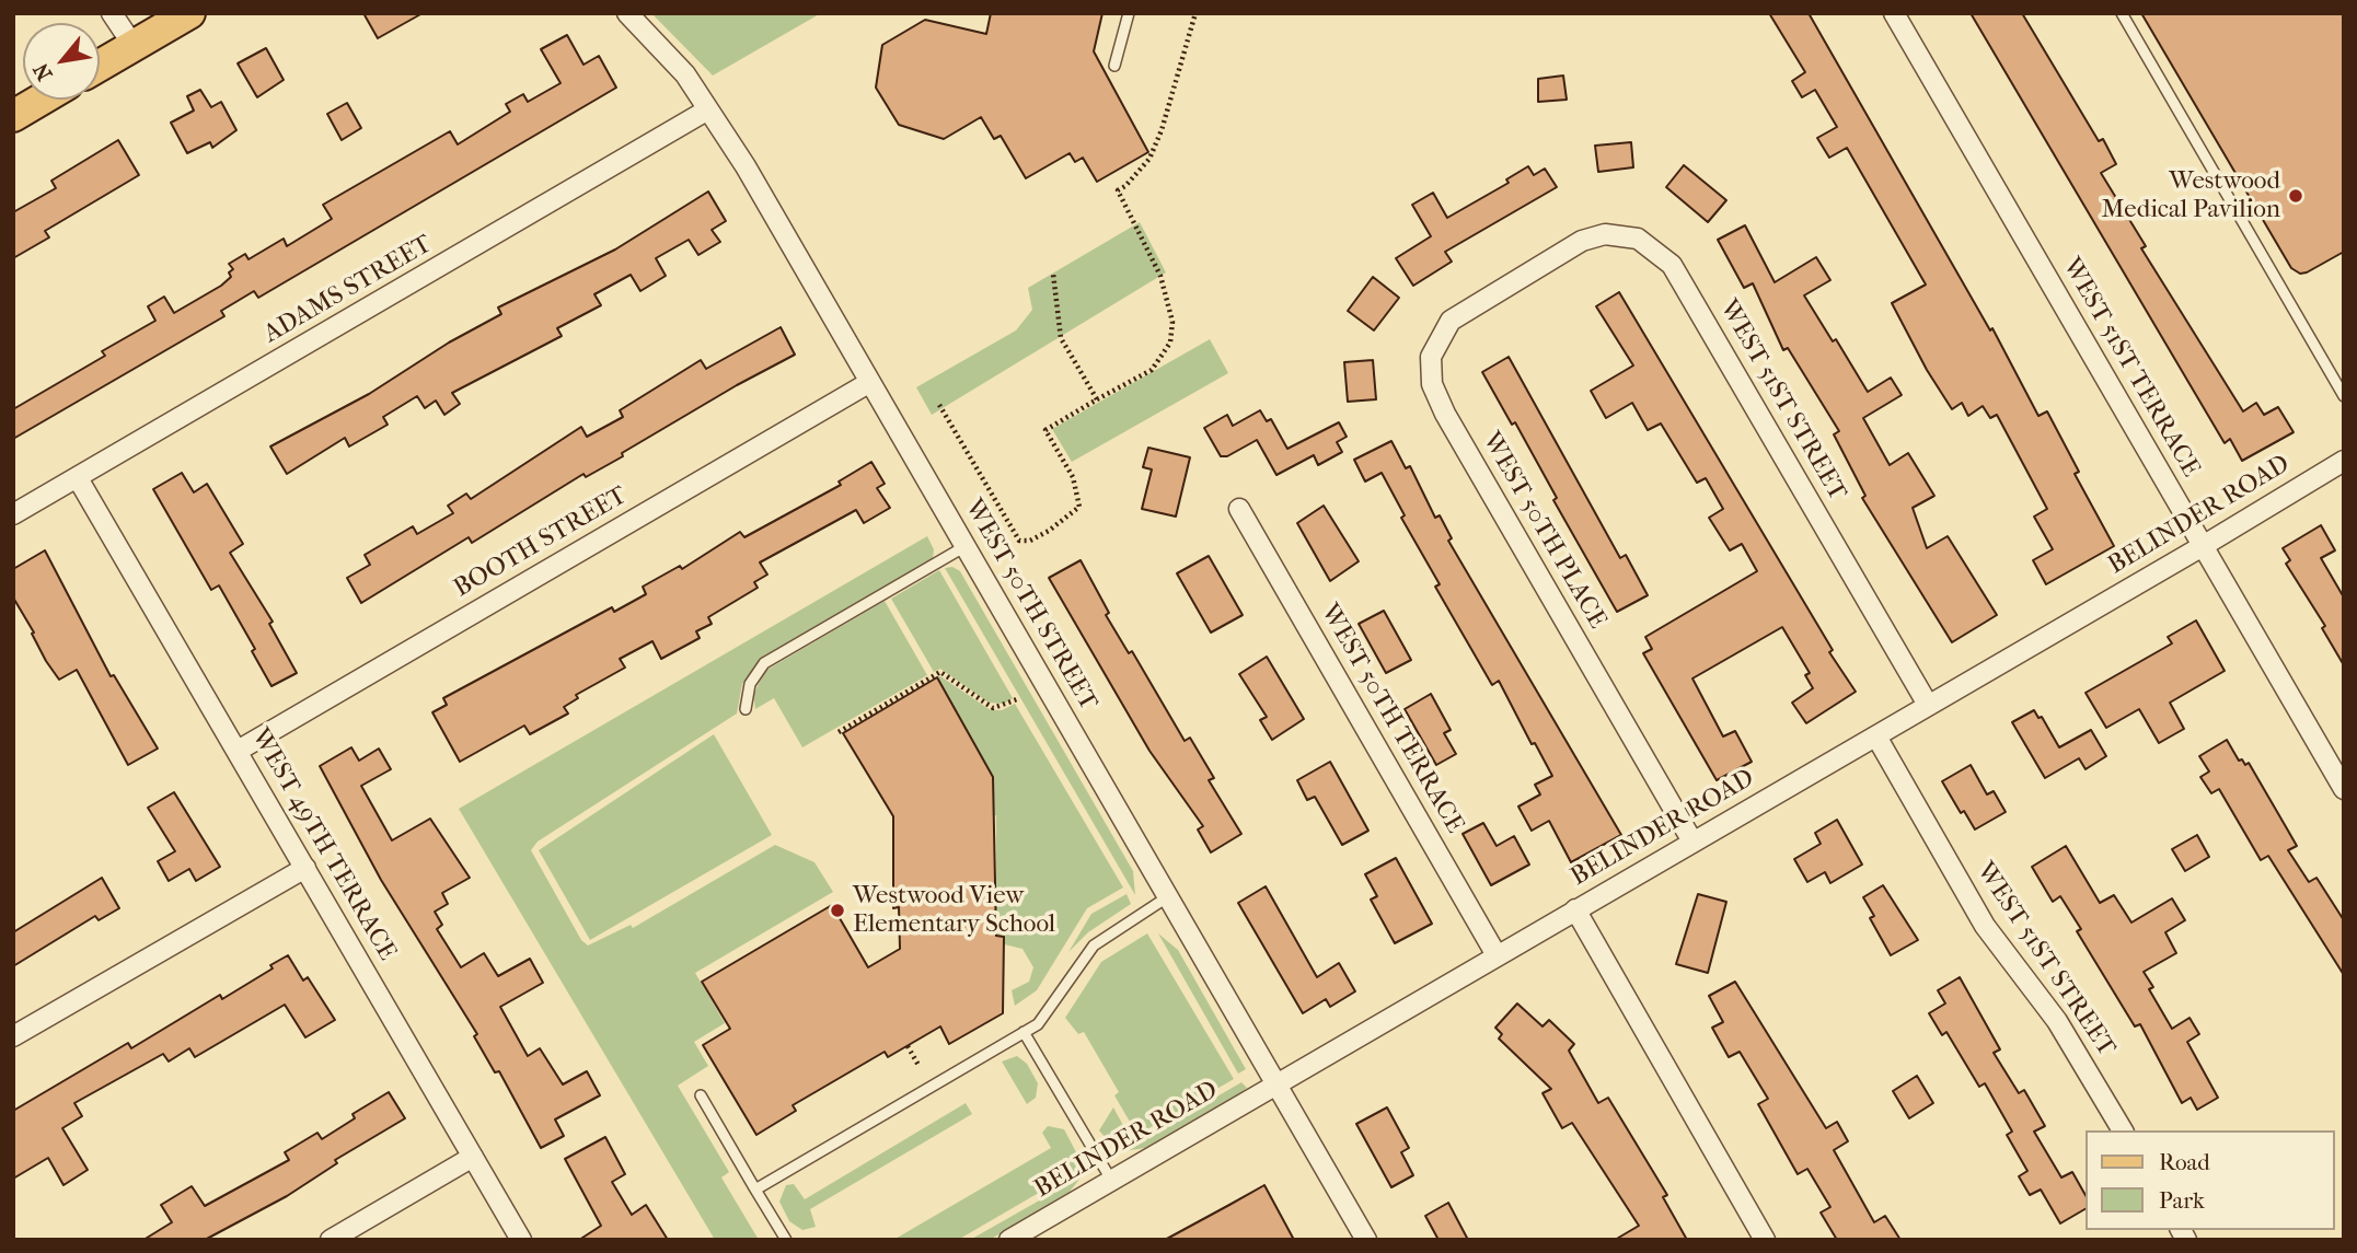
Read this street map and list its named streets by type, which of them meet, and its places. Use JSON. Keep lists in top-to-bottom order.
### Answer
{
  "streets": {
    "street": [
      "ADAMS STREET",
      "WEST 51ST TERRACE",
      "WEST 51ST STREET",
      "BELINDER ROAD",
      "WEST 50TH PLACE",
      "BOOTH STREET",
      "WEST 50TH STREET",
      "WEST 50TH TERRACE",
      "WEST 49TH TERRACE"
    ]
  },
  "crossings": [
    ["ADAMS STREET", "WEST 50TH STREET"],
    ["ADAMS STREET", "WEST 49TH TERRACE"],
    ["WEST 51ST TERRACE", "BELINDER ROAD"],
    ["WEST 51ST STREET", "BELINDER ROAD"],
    ["WEST 51ST STREET", "WEST 50TH PLACE"],
    ["BELINDER ROAD", "WEST 50TH PLACE"],
    ["BELINDER ROAD", "WEST 50TH STREET"],
    ["BELINDER ROAD", "WEST 50TH TERRACE"],
    ["BOOTH STREET", "WEST 50TH STREET"],
    ["BOOTH STREET", "WEST 49TH TERRACE"]
  ],
  "places": ["Westwood Medical Pavilion", "Westwood View Elementary School"],
  "legend": ["Road", "Park"],
  "north": "bottom left"
}
